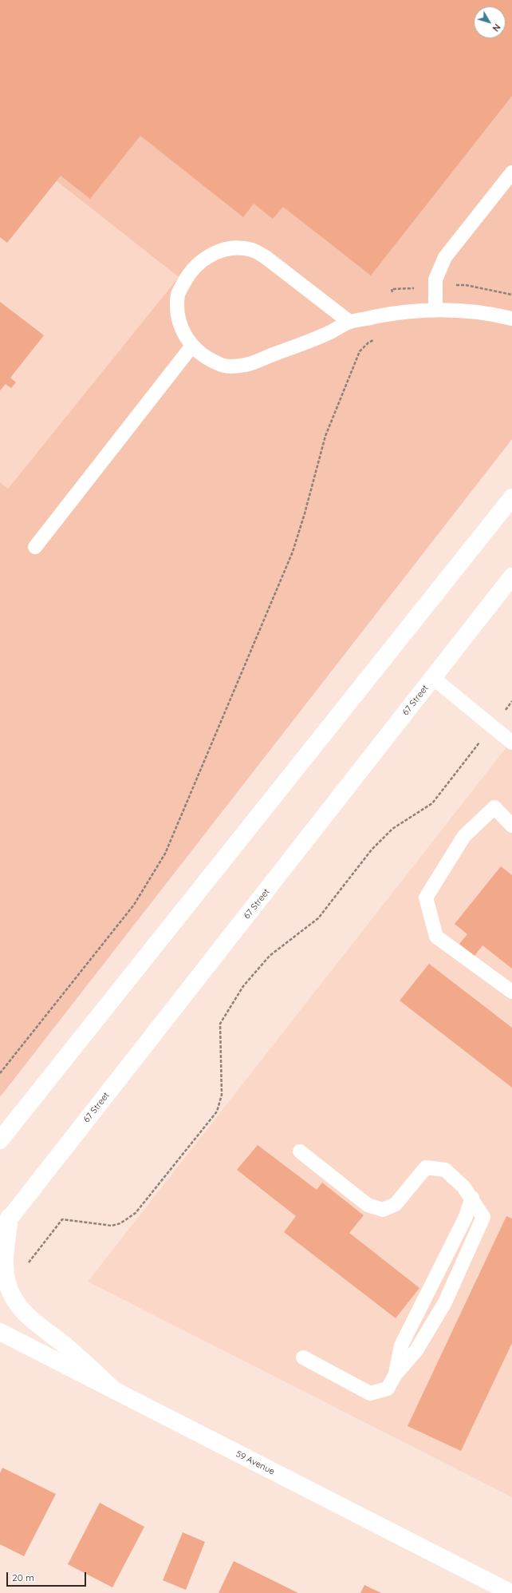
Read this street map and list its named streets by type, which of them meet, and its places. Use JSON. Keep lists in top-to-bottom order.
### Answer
{
  "streets": {
    "main road": ["67 Street", "59 Avenue"]
  },
  "scale_bar": "20 m",
  "north": "bottom right"
}
